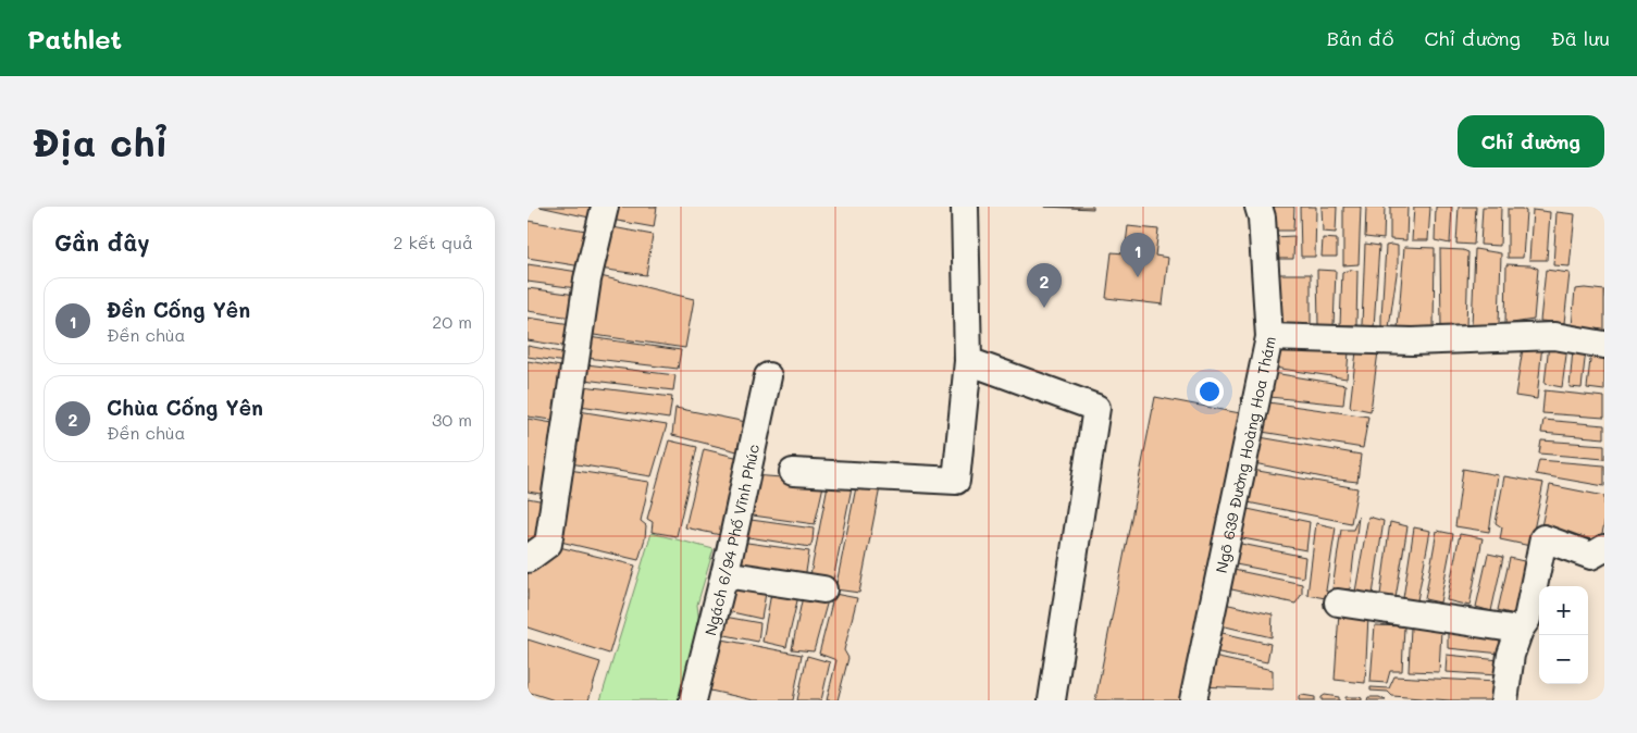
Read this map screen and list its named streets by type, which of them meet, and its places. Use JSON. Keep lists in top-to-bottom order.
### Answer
{
  "streets": {
    "lane": ["Ngõ 639 Đường Hoàng Hoa Thám", "Ngách 6/94 Phố Vĩnh Phúc"]
  },
  "page": {
    "header": "Pathlet",
    "nav": ["Bản đồ", "Chỉ đường", "Đã lưu"],
    "buttons": "Chỉ đường",
    "title": "Địa chỉ",
    "heading": ["Gần đây", "2 kết quả"],
    "pins": ["1", "2"],
    "list": [
      {
        "mark": "1",
        "name": "Đền Cống Yên",
        "note": "Đền chùa",
        "value": "20 m"
      },
      {
        "mark": "2",
        "name": "Chùa Cống Yên",
        "note": "Đền chùa",
        "value": "30 m"
      }
    ],
    "map_buttons": ["+", "−"]
  }
}
